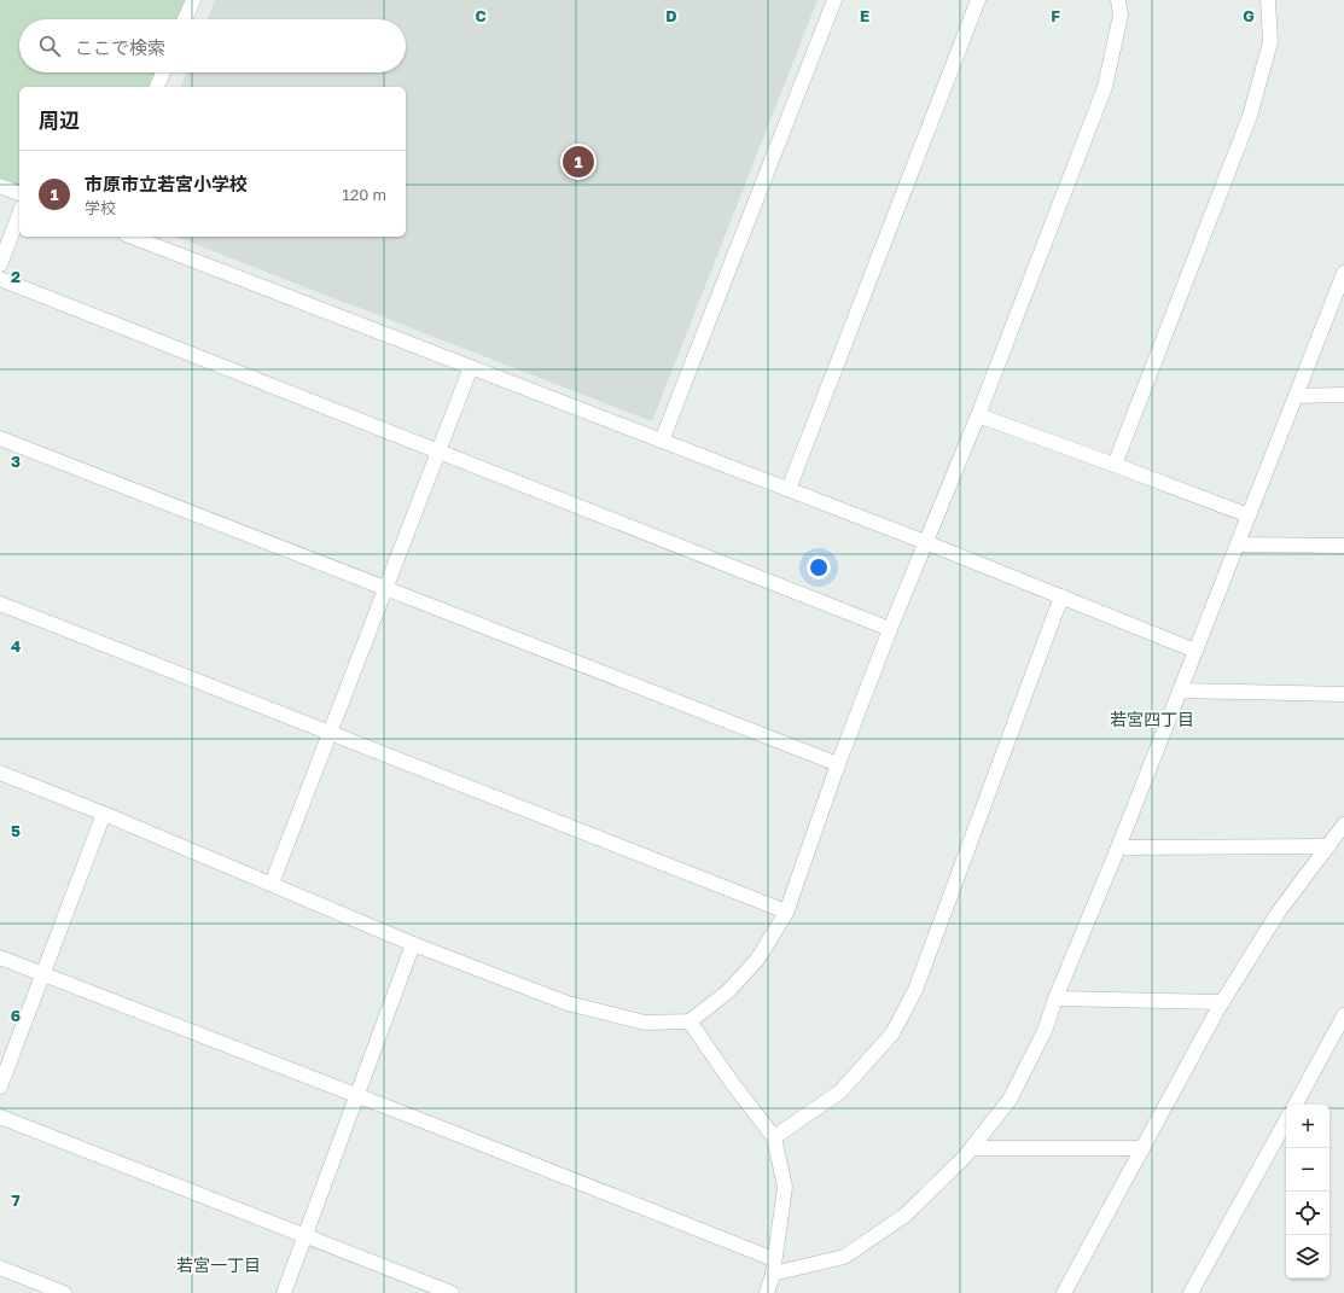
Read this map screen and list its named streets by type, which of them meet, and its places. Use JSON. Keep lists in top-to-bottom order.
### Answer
{
  "districts": ["若宮四丁目", "若宮一丁目"],
  "page": {
    "search": "ここで検索",
    "heading": "周辺",
    "pins": "1",
    "list": [
      {
        "mark": "1",
        "name": "市原市立若宮小学校",
        "note": "学校",
        "value": "120 m"
      }
    ],
    "map_buttons": ["+", "−"]
  },
  "grid": {
    "columns": [
      "C",
      "D",
      "E",
      "F",
      "G"
    ],
    "rows": [
      "2",
      "3",
      "4",
      "5",
      "6",
      "7"
    ]
  }
}
